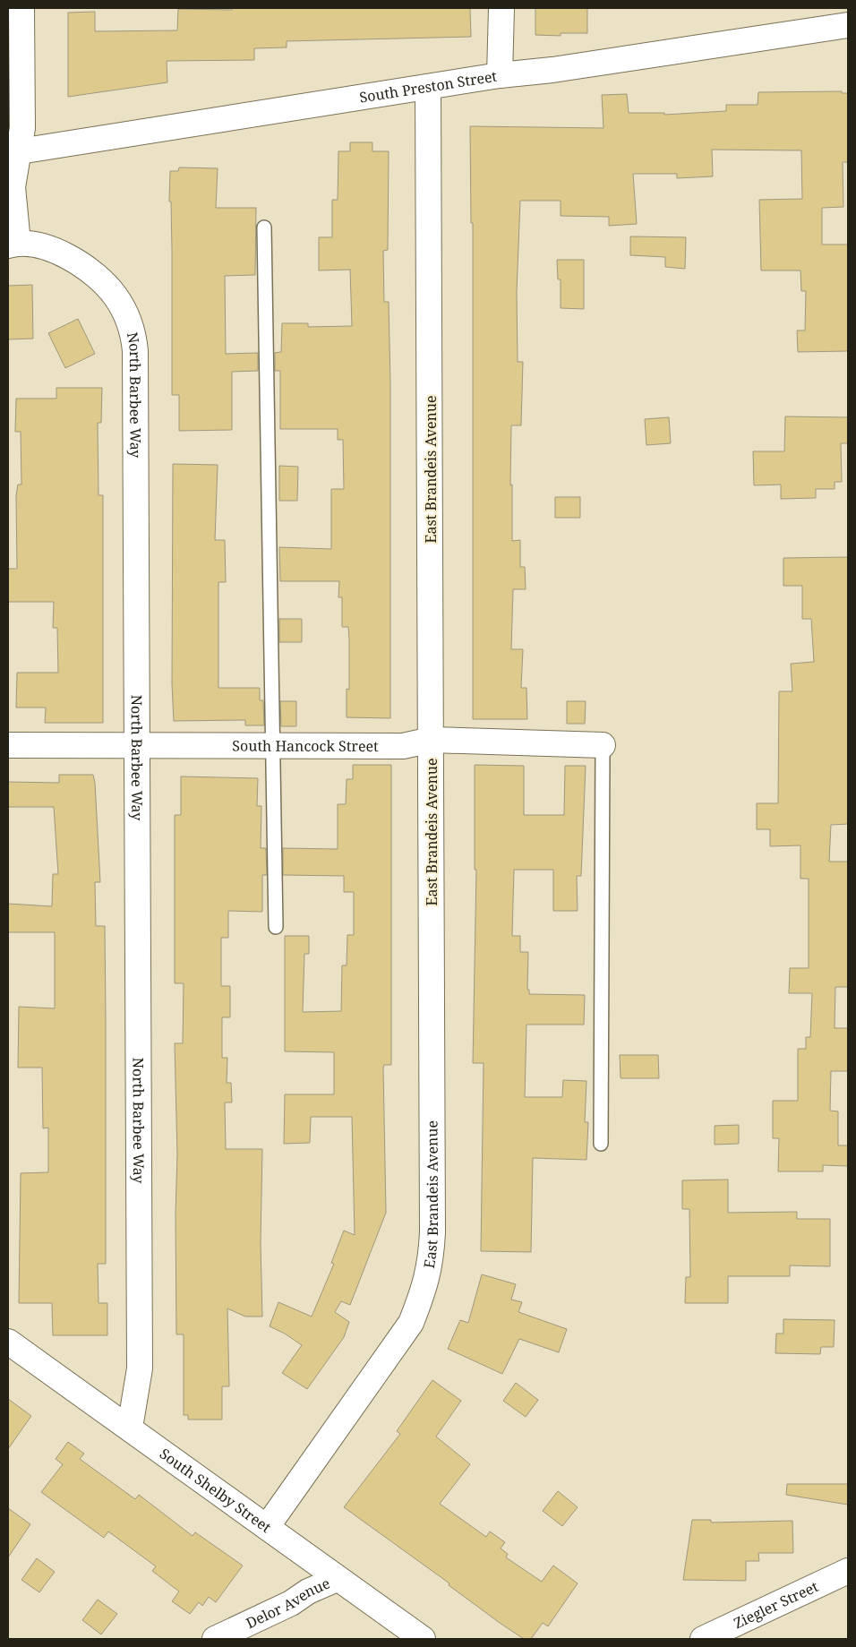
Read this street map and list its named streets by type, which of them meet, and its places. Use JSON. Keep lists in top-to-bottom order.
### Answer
{
  "streets": {
    "street": [
      "South Preston Street",
      "North Barbee Way",
      "East Brandeis Avenue",
      "South Hancock Street",
      "South Shelby Street",
      "Delor Avenue",
      "Ziegler Street"
    ]
  },
  "crossings": [
    ["South Preston Street", "North Barbee Way"],
    ["South Preston Street", "East Brandeis Avenue"],
    ["North Barbee Way", "South Hancock Street"],
    ["North Barbee Way", "South Shelby Street"],
    ["East Brandeis Avenue", "South Hancock Street"],
    ["East Brandeis Avenue", "South Shelby Street"],
    ["South Shelby Street", "Delor Avenue"]
  ]
}
